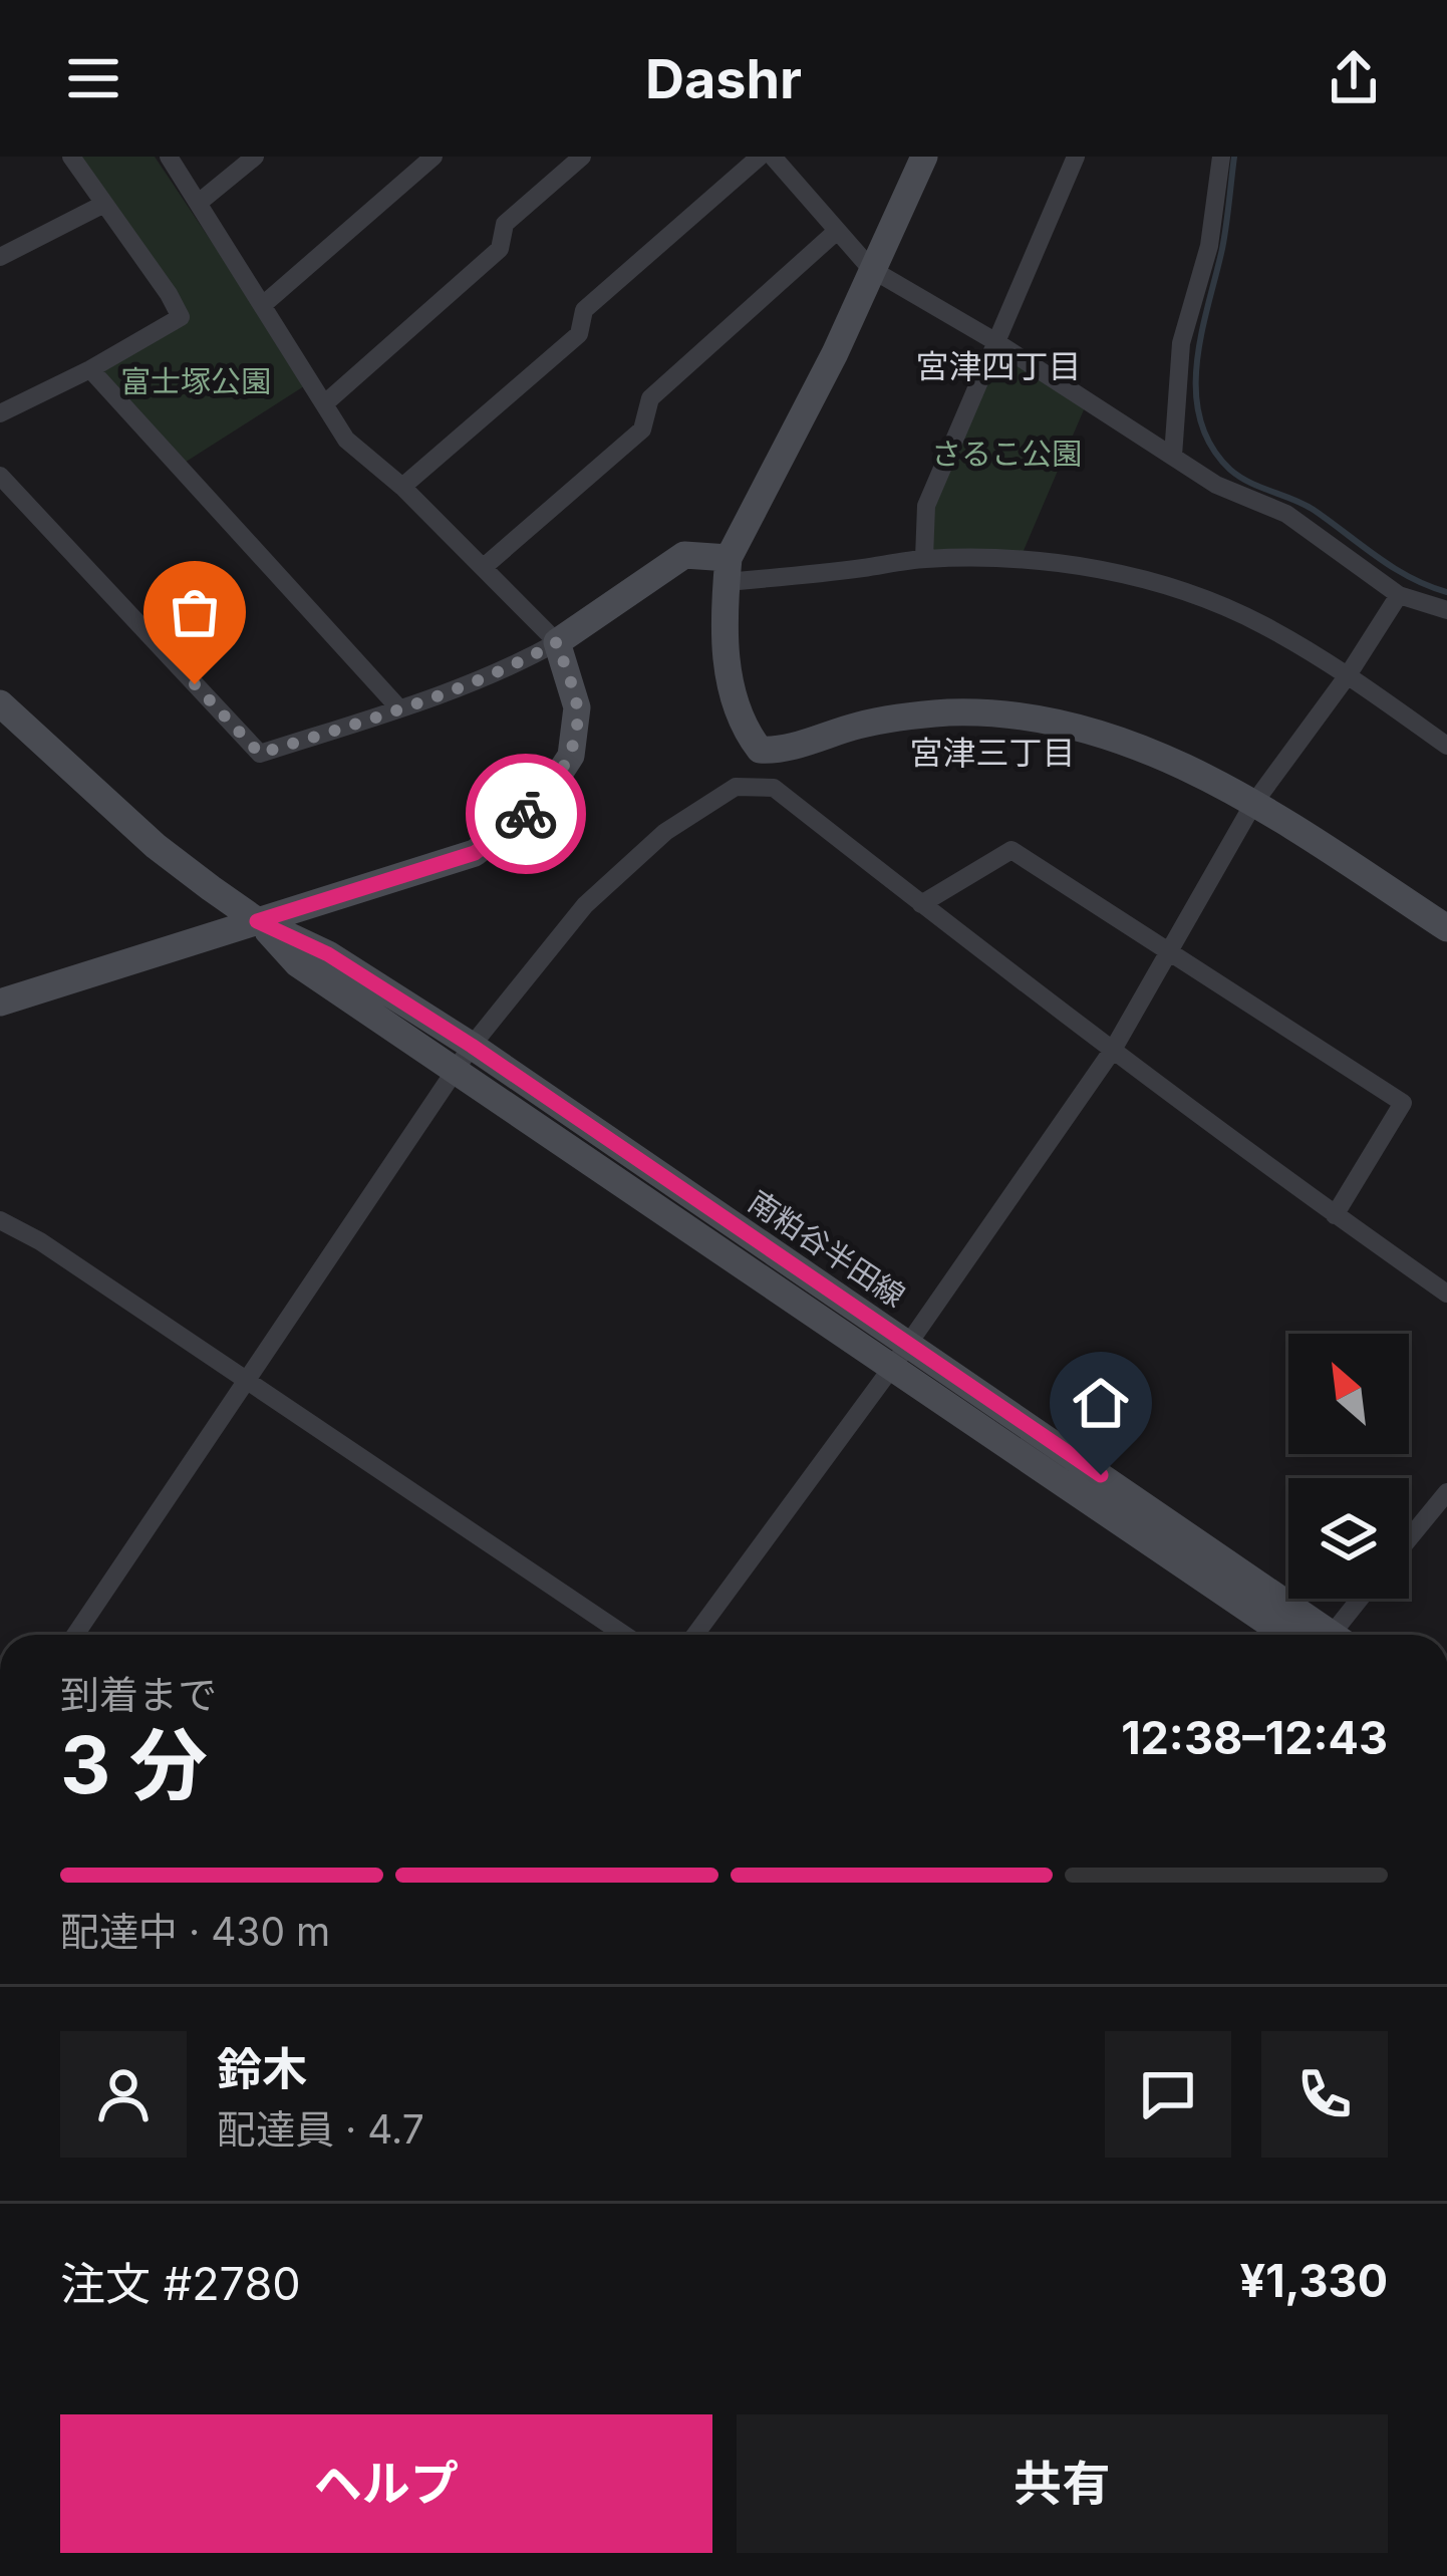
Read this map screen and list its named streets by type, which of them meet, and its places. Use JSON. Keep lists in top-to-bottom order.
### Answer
{
  "streets": {
    "street": ["南粕谷半田線"]
  },
  "districts": ["宮津四丁目", "宮津三丁目"],
  "parks": ["富士塚公園", "さるこ公園"],
  "north": "top left",
  "page": {
    "header": "Dashr",
    "heading": ["3 分", "到着まで", "12:38–12:43"],
    "panel": [
      "鈴木",
      "配達員 · 4.7",
      "注文 #2780",
      "¥1,330"
    ],
    "bar": "配達中 · 430 m",
    "buttons": ["ヘルプ", "共有"]
  }
}
